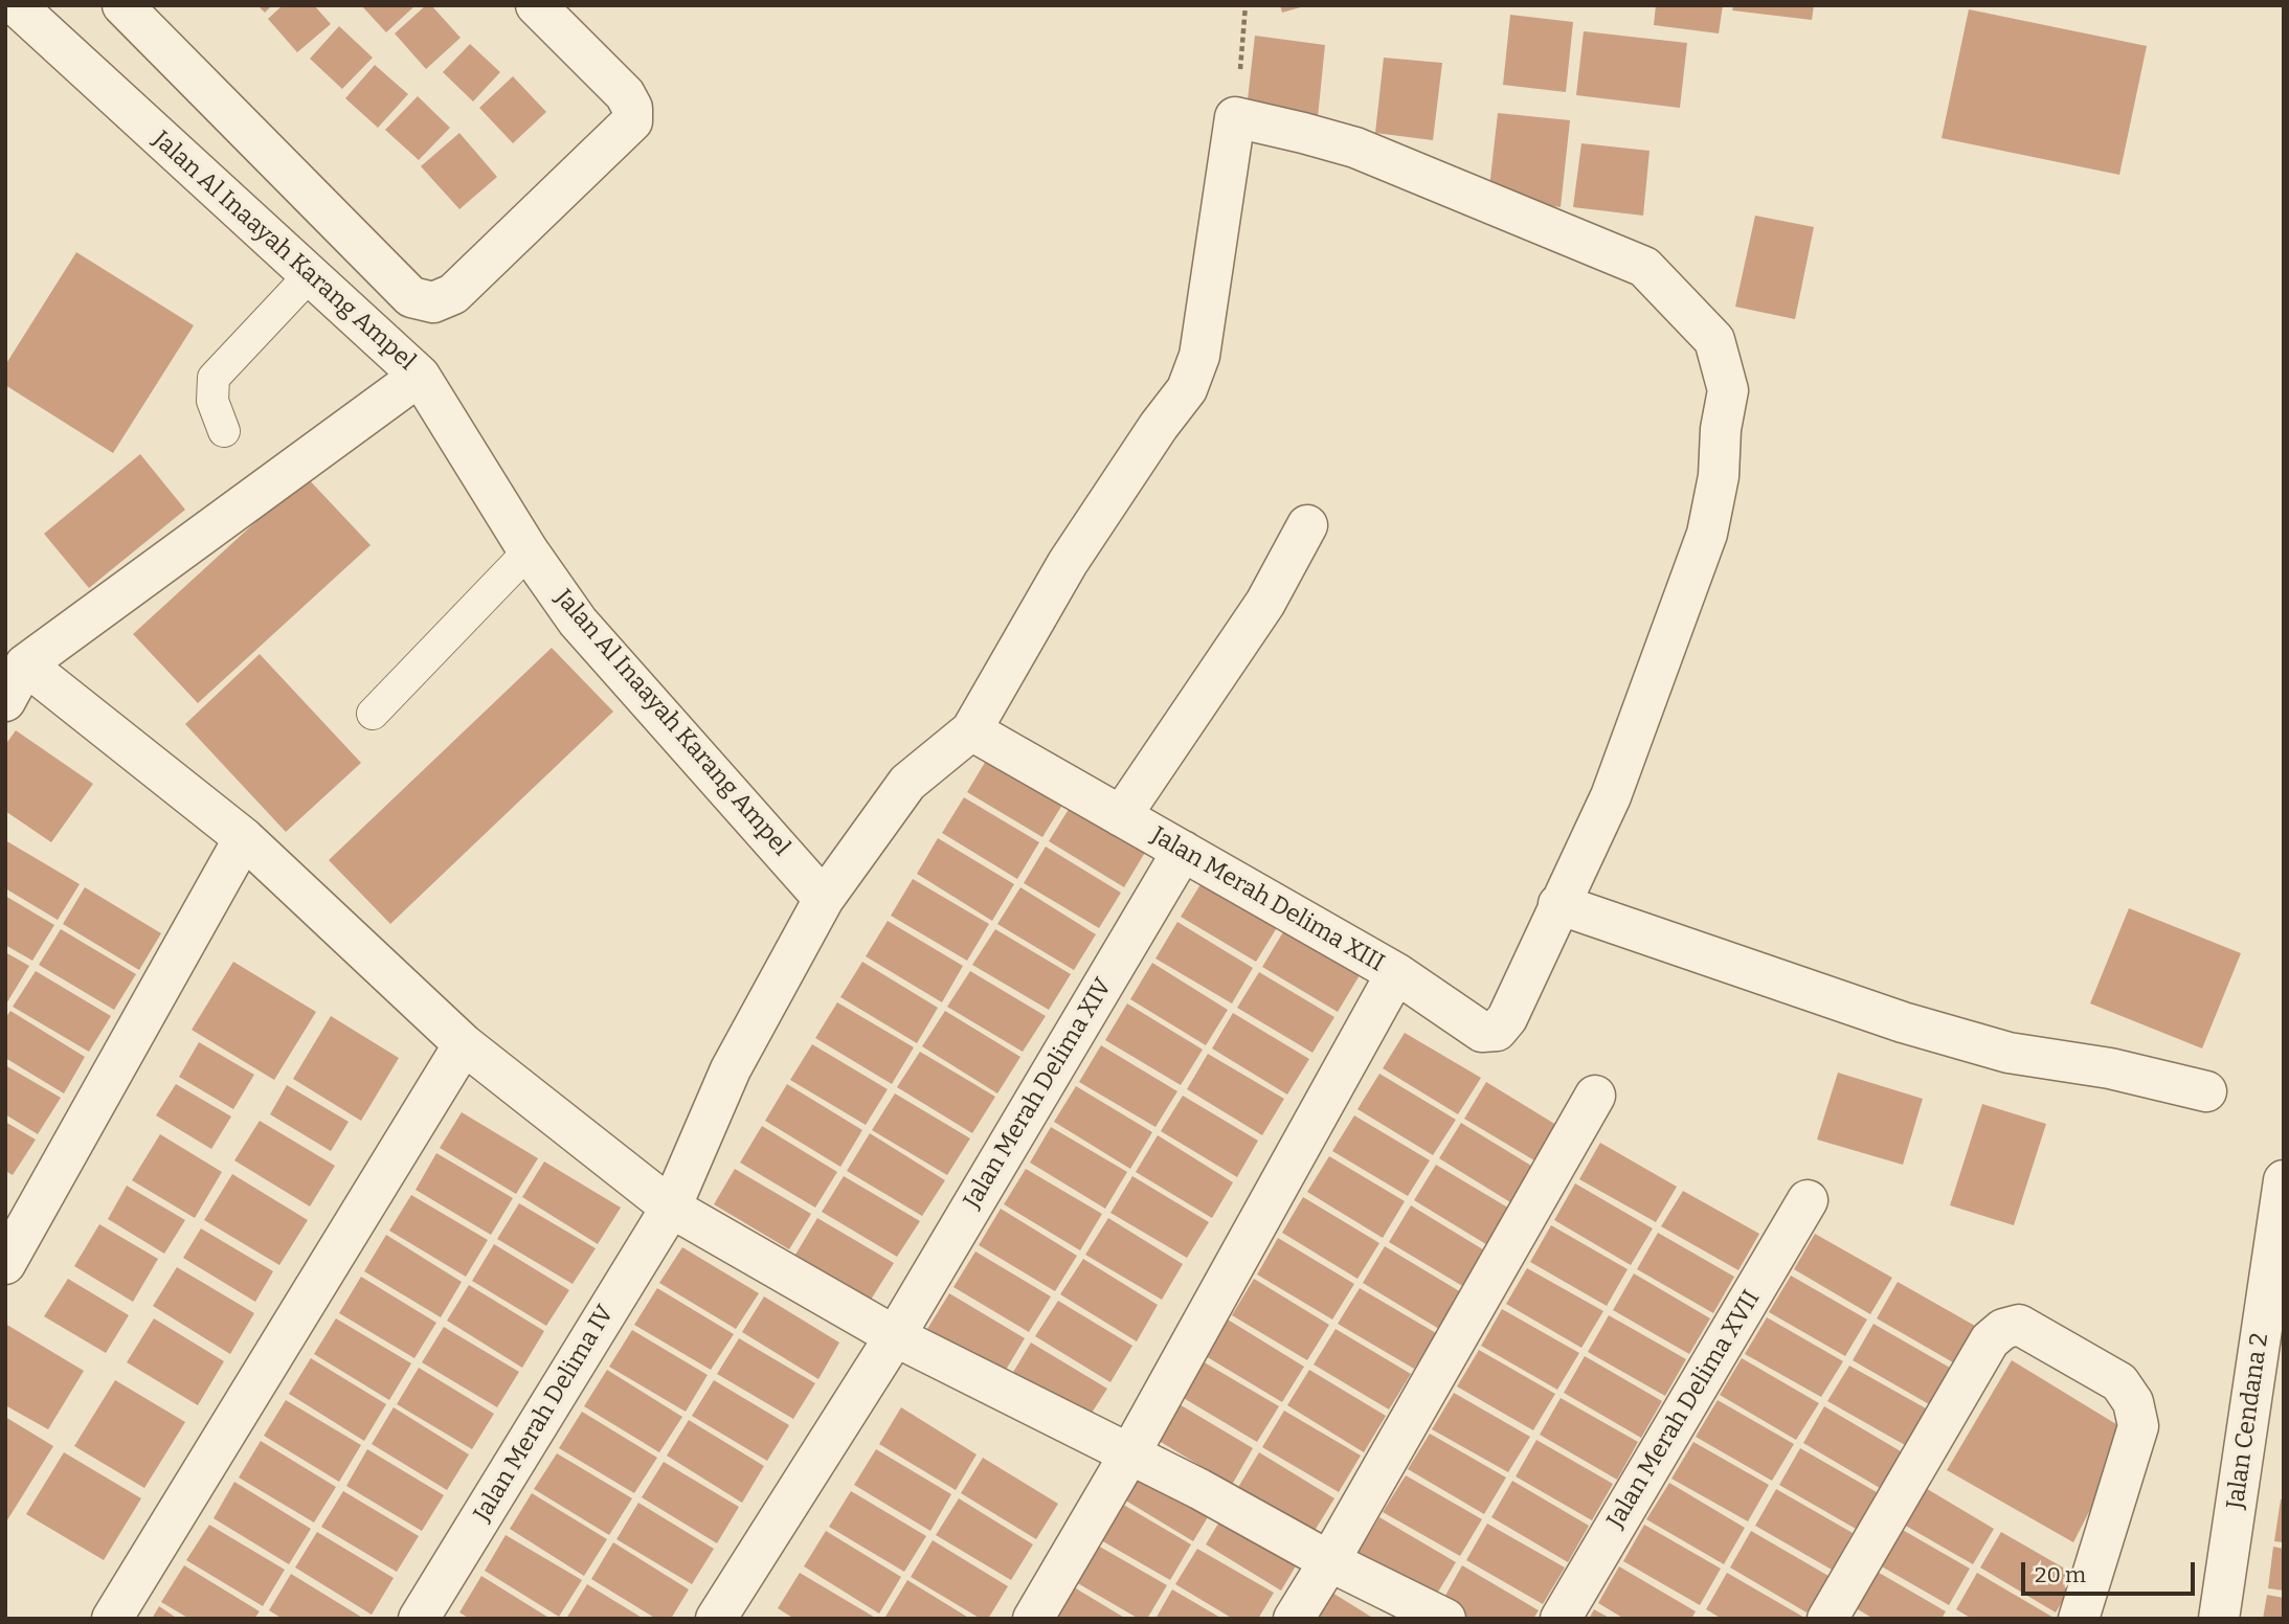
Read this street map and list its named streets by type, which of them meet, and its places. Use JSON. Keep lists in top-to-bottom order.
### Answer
{
  "streets": {
    "street": [
      "Jalan Al Inaayah Karang Ampel",
      "Jalan Merah Delima XIII",
      "Jalan Merah Delima XIV",
      "Jalan Merah Delima XVII",
      "Jalan Merah Delima IV",
      "Jalan Cendana 2"
    ]
  },
  "crossings": [
    ["Jalan Merah Delima XIII", "Jalan Merah Delima XIV"]
  ],
  "scale_bar": "20 m"
}
